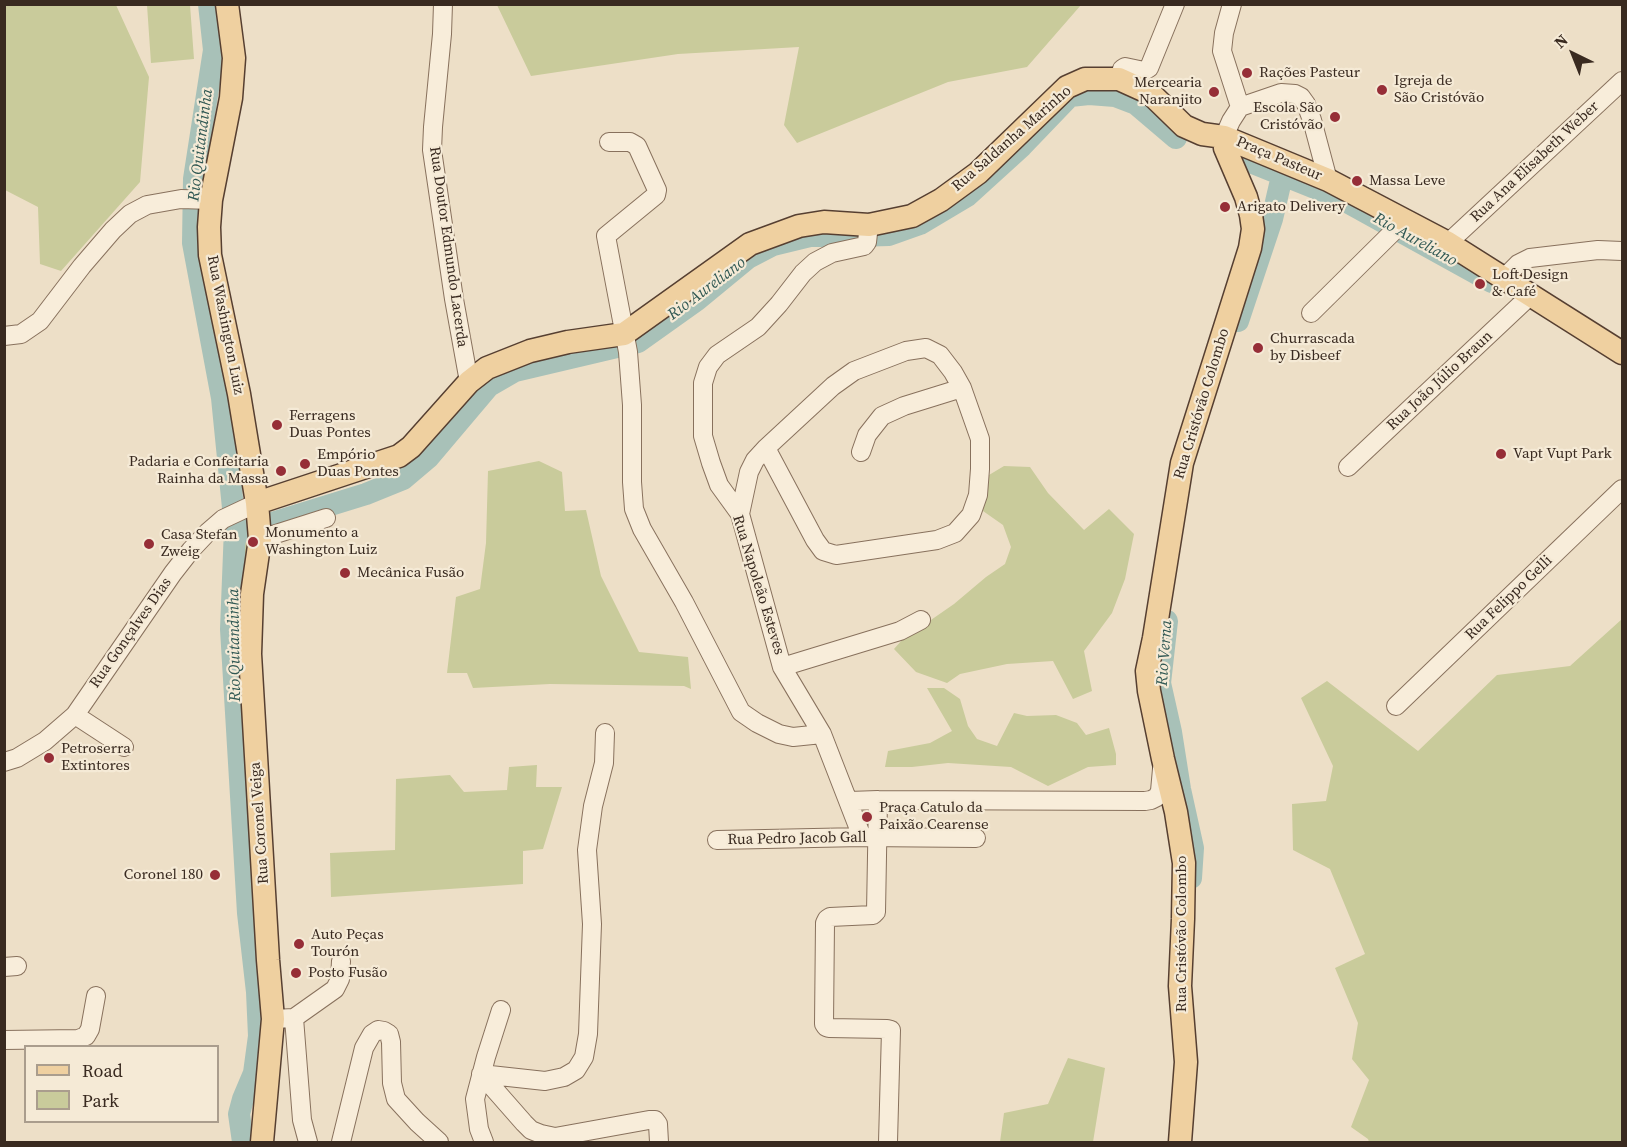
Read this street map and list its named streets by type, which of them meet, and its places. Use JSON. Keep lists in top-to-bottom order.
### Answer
{
  "streets": {
    "main road": [
      "Rua Saldanha Marinho",
      "Praça Pasteur",
      "Rua Washington Luiz",
      "Rua Cristóvão Colombo",
      "Rua Coronel Veiga"
    ],
    "street": [
      "Rua Ana Elisabeth Weber",
      "Rua Doutor Edmundo Lacerda",
      "Rua João Júlio Braun",
      "Rua Napoleão Esteves",
      "Rua Felippo Gelli",
      "Rua Gonçalves Dias",
      "Rua Pedro Jacob Gall"
    ]
  },
  "crossings": [
    ["Rua Saldanha Marinho", "Praça Pasteur"],
    ["Rua Saldanha Marinho", "Rua Doutor Edmundo Lacerda"],
    ["Rua Saldanha Marinho", "Rua Washington Luiz"],
    ["Rua Saldanha Marinho", "Rua Cristóvão Colombo"],
    ["Rua Saldanha Marinho", "Rua Napoleão Esteves"],
    ["Rua Saldanha Marinho", "Rua Gonçalves Dias"],
    ["Rua Saldanha Marinho", "Rua Coronel Veiga"],
    ["Praça Pasteur", "Rua Cristóvão Colombo"],
    ["Rua Washington Luiz", "Rua Gonçalves Dias"],
    ["Rua Washington Luiz", "Rua Coronel Veiga"],
    ["Rua Napoleão Esteves", "Rua Pedro Jacob Gall"],
    ["Rua Gonçalves Dias", "Rua Coronel Veiga"]
  ],
  "water": ["Rio Quitandinha", "Rio Aureliano", "Rio Verna"],
  "places": [
    "Rações Pasteur",
    "Igreja de São Cristóvão",
    "Mercearia Naranjito",
    "Escola São Cristóvão",
    "Massa Leve",
    "Arigato Delivery",
    "Loft Design & Café",
    "Churrascada by Disbeef",
    "Ferragens Duas Pontes",
    "Vapt Vupt Park",
    "Empório Duas Pontes",
    "Padaria e Confeitaria Rainha da Massa",
    "Monumento a Washington Luiz",
    "Casa Stefan Zweig",
    "Mecânica Fusão",
    "Petroserra Extintores",
    "Praça Catulo da Paixão Cearense",
    "Coronel 180",
    "Auto Peças Tourón",
    "Posto Fusão"
  ],
  "legend": ["Road", "Park"],
  "north": "top left"
}
